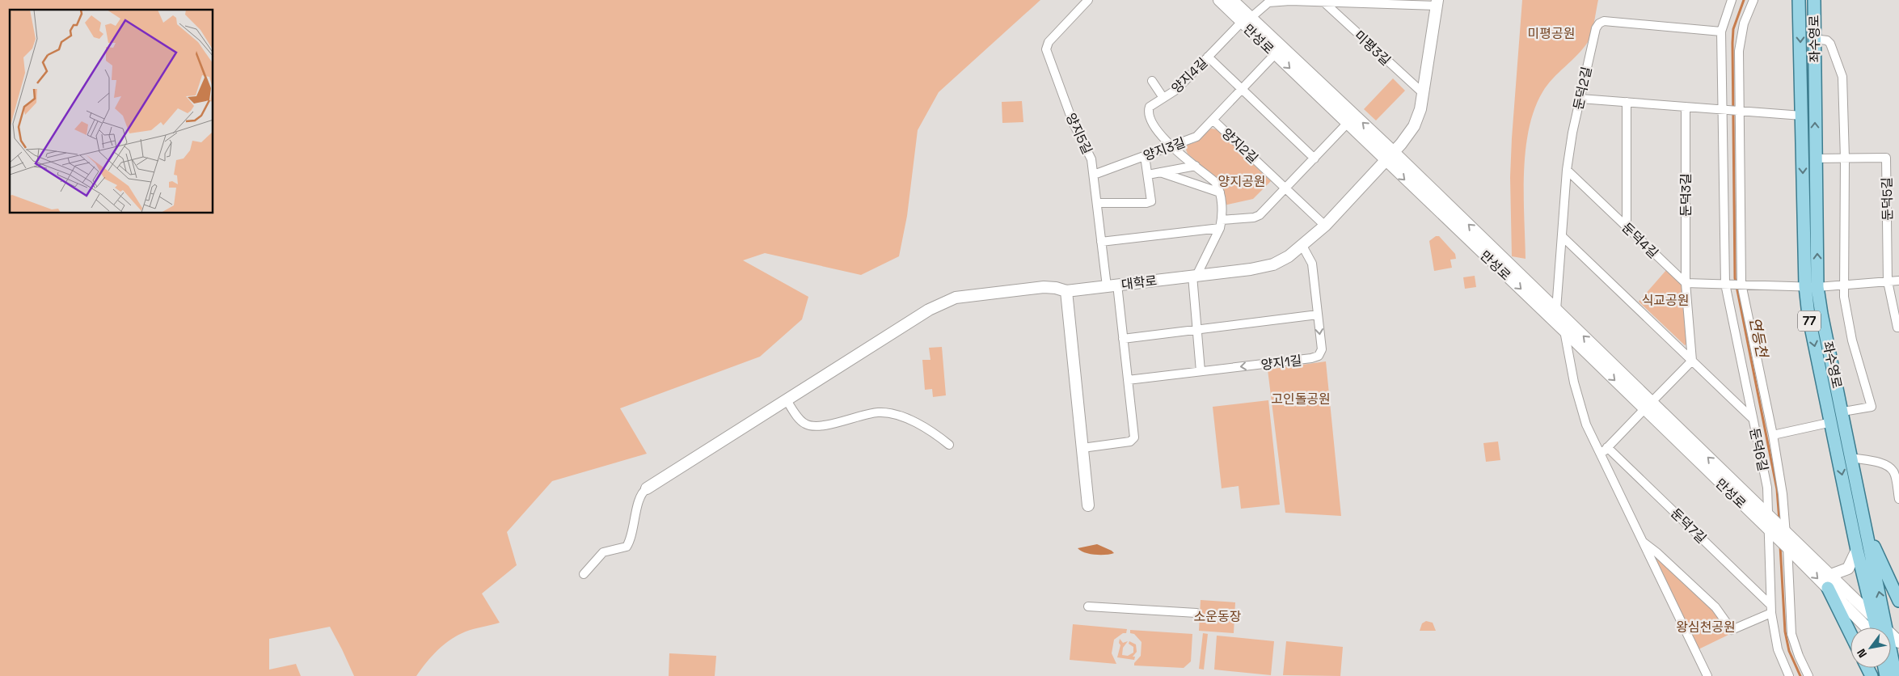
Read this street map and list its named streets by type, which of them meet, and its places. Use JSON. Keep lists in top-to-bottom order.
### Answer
{
  "streets": {
    "main road": ["좌수영로", "77"],
    "street": [
      "만성로",
      "미평3길",
      "양지4길",
      "둔덕2길",
      "양지5길",
      "양지2길",
      "양지3길",
      "둔덕3길",
      "둔덕5길",
      "둔덕4길",
      "대학로",
      "양지1길",
      "둔덕6길",
      "둔덕7길"
    ]
  },
  "crossings": [
    ["만성로", "양지4길"],
    ["만성로", "둔덕2길"],
    ["만성로", "양지3길"],
    ["만성로", "대학로"],
    ["만성로", "둔덕6길"],
    ["좌수영로", "둔덕5길"],
    ["양지4길", "양지3길"],
    ["둔덕2길", "둔덕4길"],
    ["둔덕2길", "둔덕6길"],
    ["양지5길", "양지3길"],
    ["양지5길", "대학로"],
    ["양지2길", "양지3길"],
    ["양지2길", "대학로"],
    ["둔덕3길", "둔덕4길"],
    ["대학로", "양지1길"]
  ],
  "water": ["연등천"],
  "parks": [
    "미평공원",
    "양지공원",
    "식교공원",
    "고인돌공원",
    "소운동장",
    "왕심천공원"
  ],
  "north": "bottom left"
}
